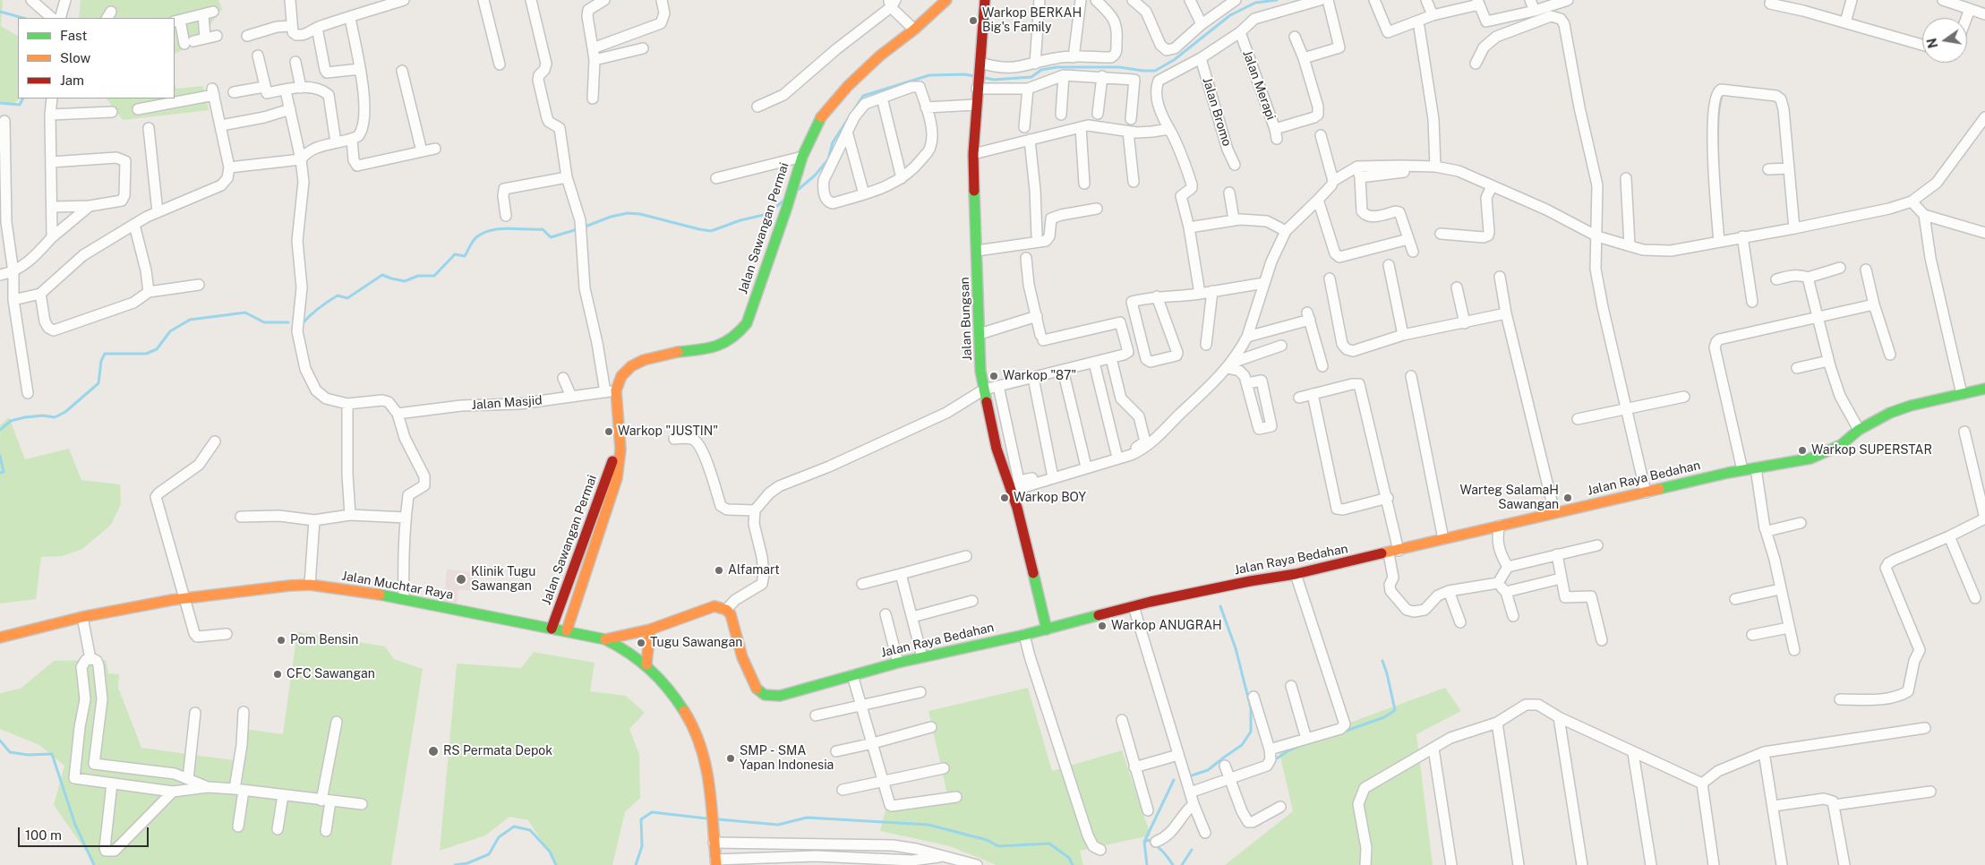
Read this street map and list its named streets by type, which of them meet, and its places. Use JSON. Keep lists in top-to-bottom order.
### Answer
{
  "streets": {
    "main road": [
      "Jalan Sawangan Permai",
      "Jalan Bungsan",
      "Jalan Raya Bedahan",
      "Jalan Muchtar Raya"
    ],
    "street": ["Jalan Merapi", "Jalan Bromo", "Jalan Masjid"]
  },
  "crossings": [
    ["Jalan Sawangan Permai", "Jalan Masjid"],
    ["Jalan Sawangan Permai", "Jalan Muchtar Raya"],
    ["Jalan Bungsan", "Jalan Raya Bedahan"]
  ],
  "places": [
    "Warkop BERKAH Big's Family",
    "Warkop \"87\"",
    "Warkop \"JUSTIN\"",
    "Warkop SUPERSTAR",
    "Warkop BOY",
    "Warteg SalamaH Sawangan",
    "Alfamart",
    "Klinik Tugu Sawangan",
    "Warkop ANUGRAH",
    "Pom Bensin",
    "Tugu Sawangan",
    "CFC Sawangan",
    "RS Permata Depok",
    "SMP - SMA Yapan Indonesia"
  ],
  "legend": ["Fast", "Slow", "Jam"],
  "scale_bar": "100 m",
  "north": "left"
}
